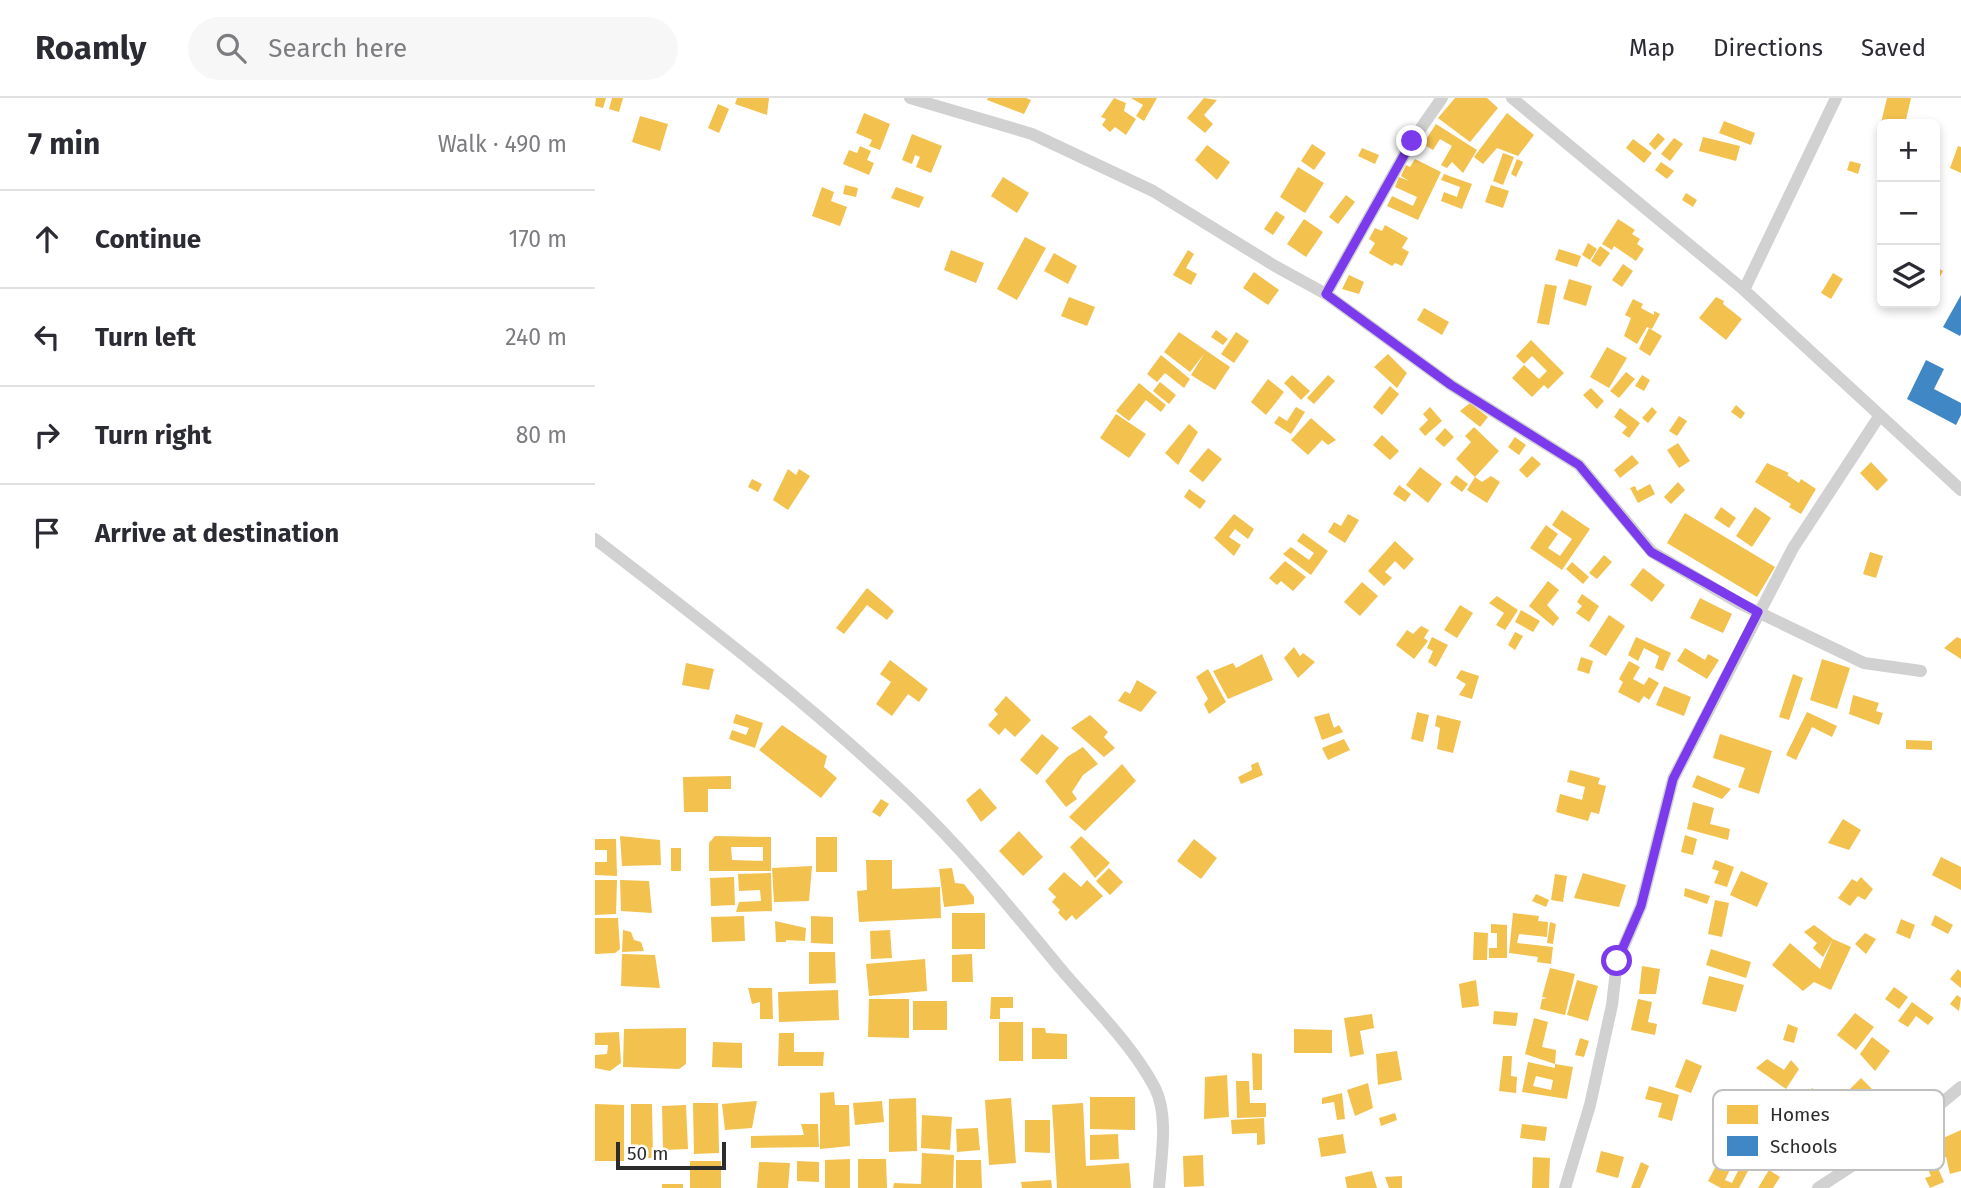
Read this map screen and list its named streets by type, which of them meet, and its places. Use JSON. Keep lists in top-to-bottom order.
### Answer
{
  "legend": ["Homes", "Schools"],
  "scale_bar": "50 m",
  "page": {
    "header": "Roamly",
    "search": "Search here",
    "nav": ["Map", "Directions", "Saved"],
    "heading": ["7 min", "Walk · 490 m"],
    "map_buttons": ["+", "−"],
    "list": [
      ["Continue", "170 m"],
      ["Turn left", "240 m"],
      ["Turn right", "80 m"],
      "Arrive at destination"
    ],
    "scale": "50 m"
  }
}
